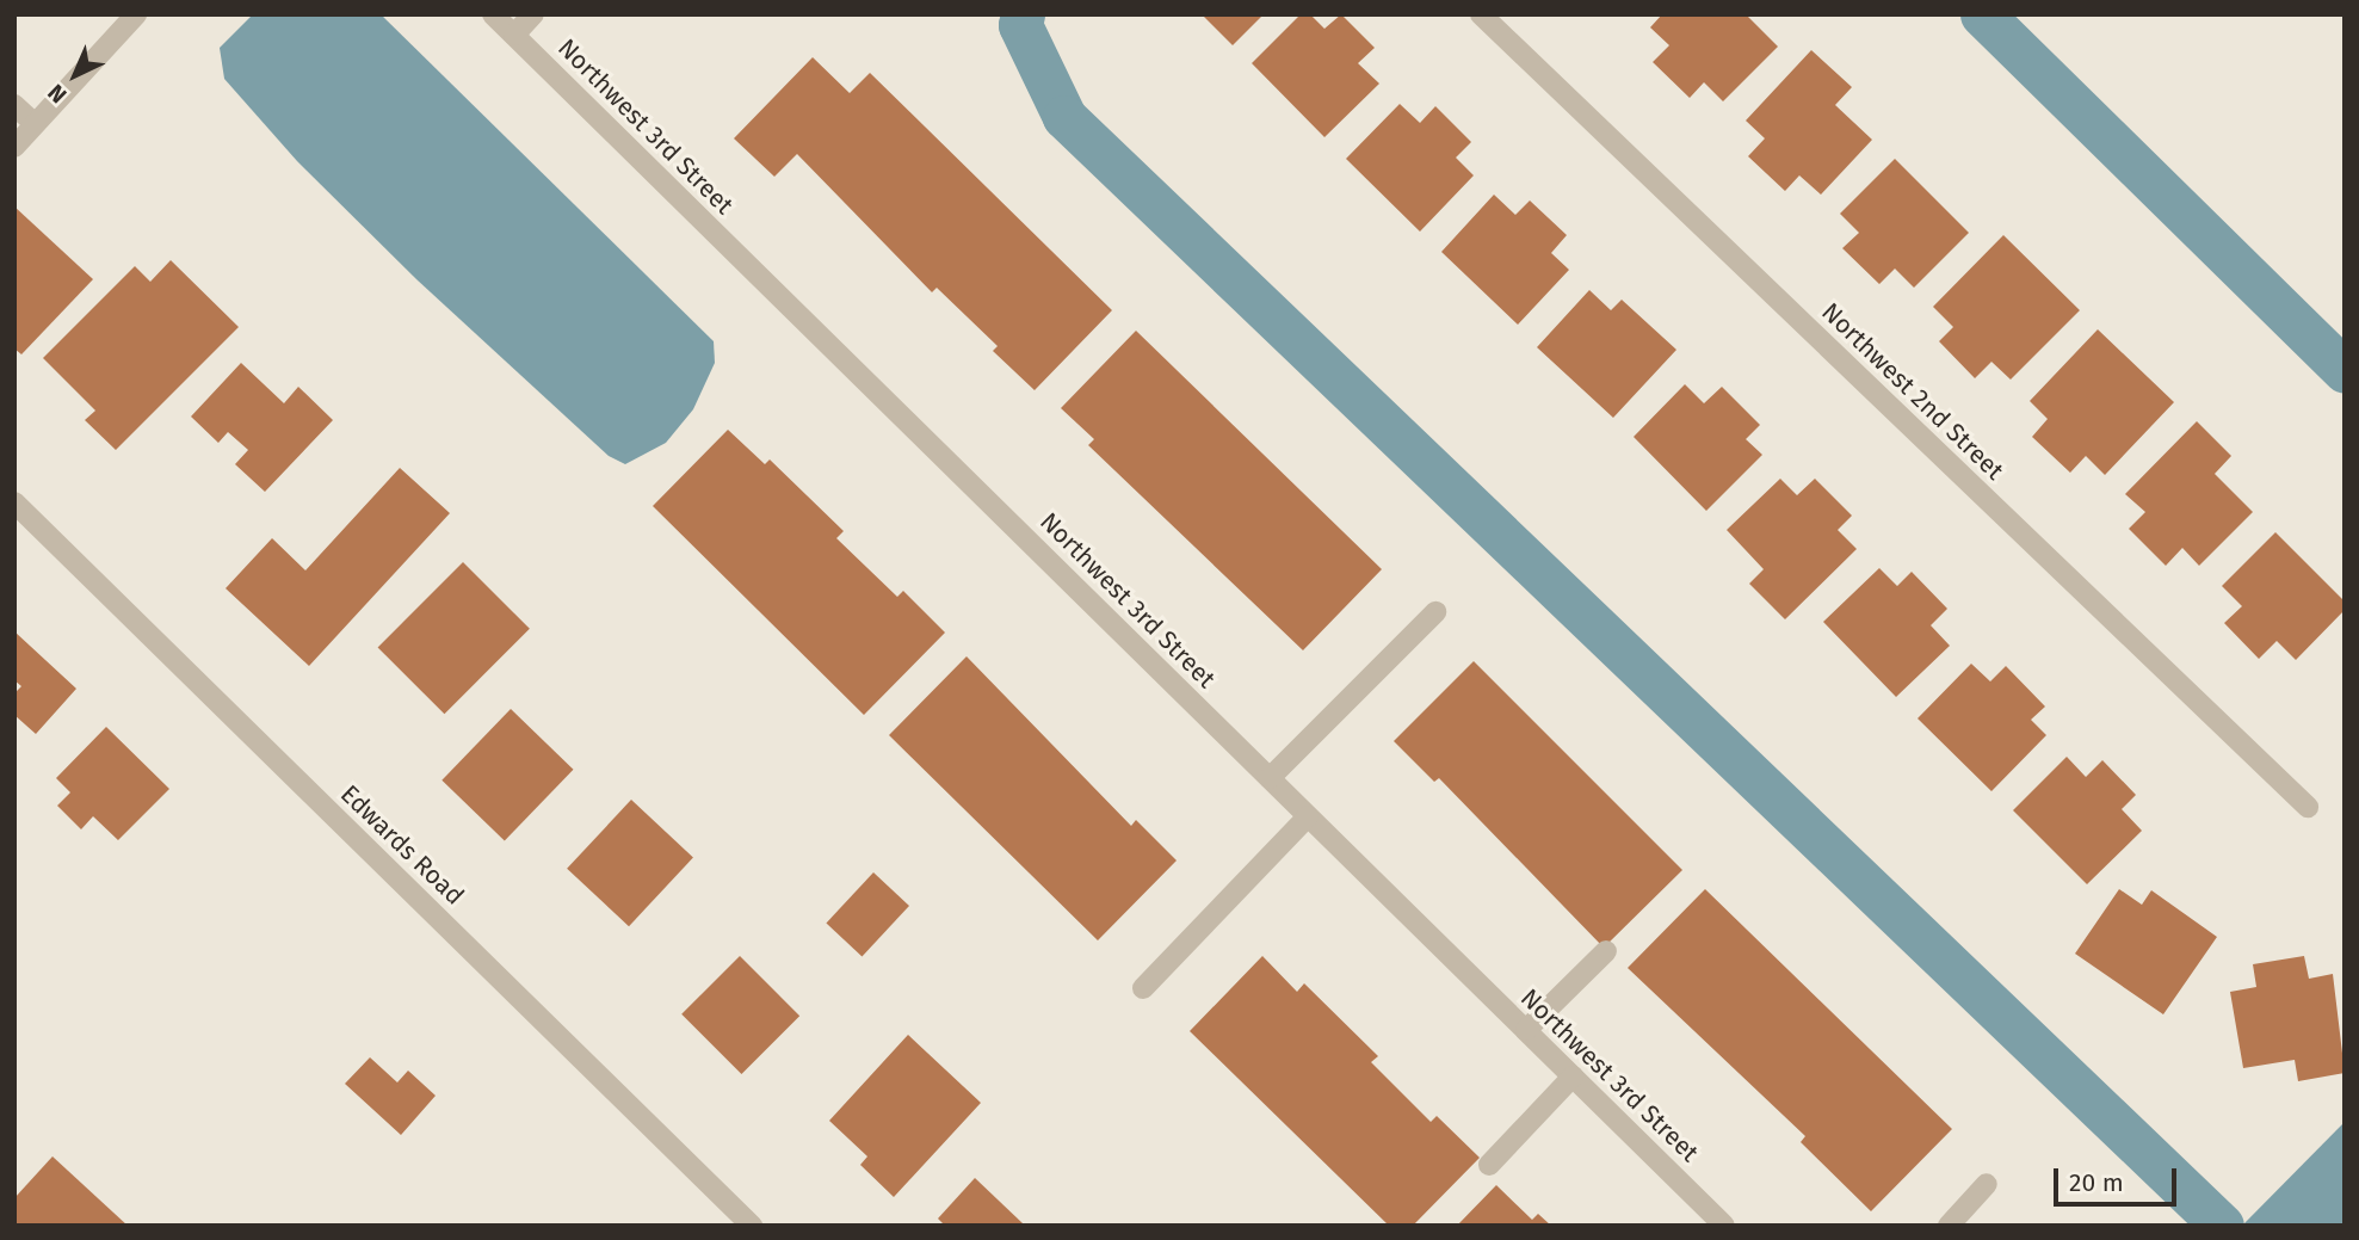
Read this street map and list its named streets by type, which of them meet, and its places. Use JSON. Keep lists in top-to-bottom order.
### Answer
{
  "streets": {
    "street": ["Northwest 3rd Street", "Northwest 2nd Street", "Edwards Road"]
  },
  "scale_bar": "20 m",
  "north": "bottom left"
}
